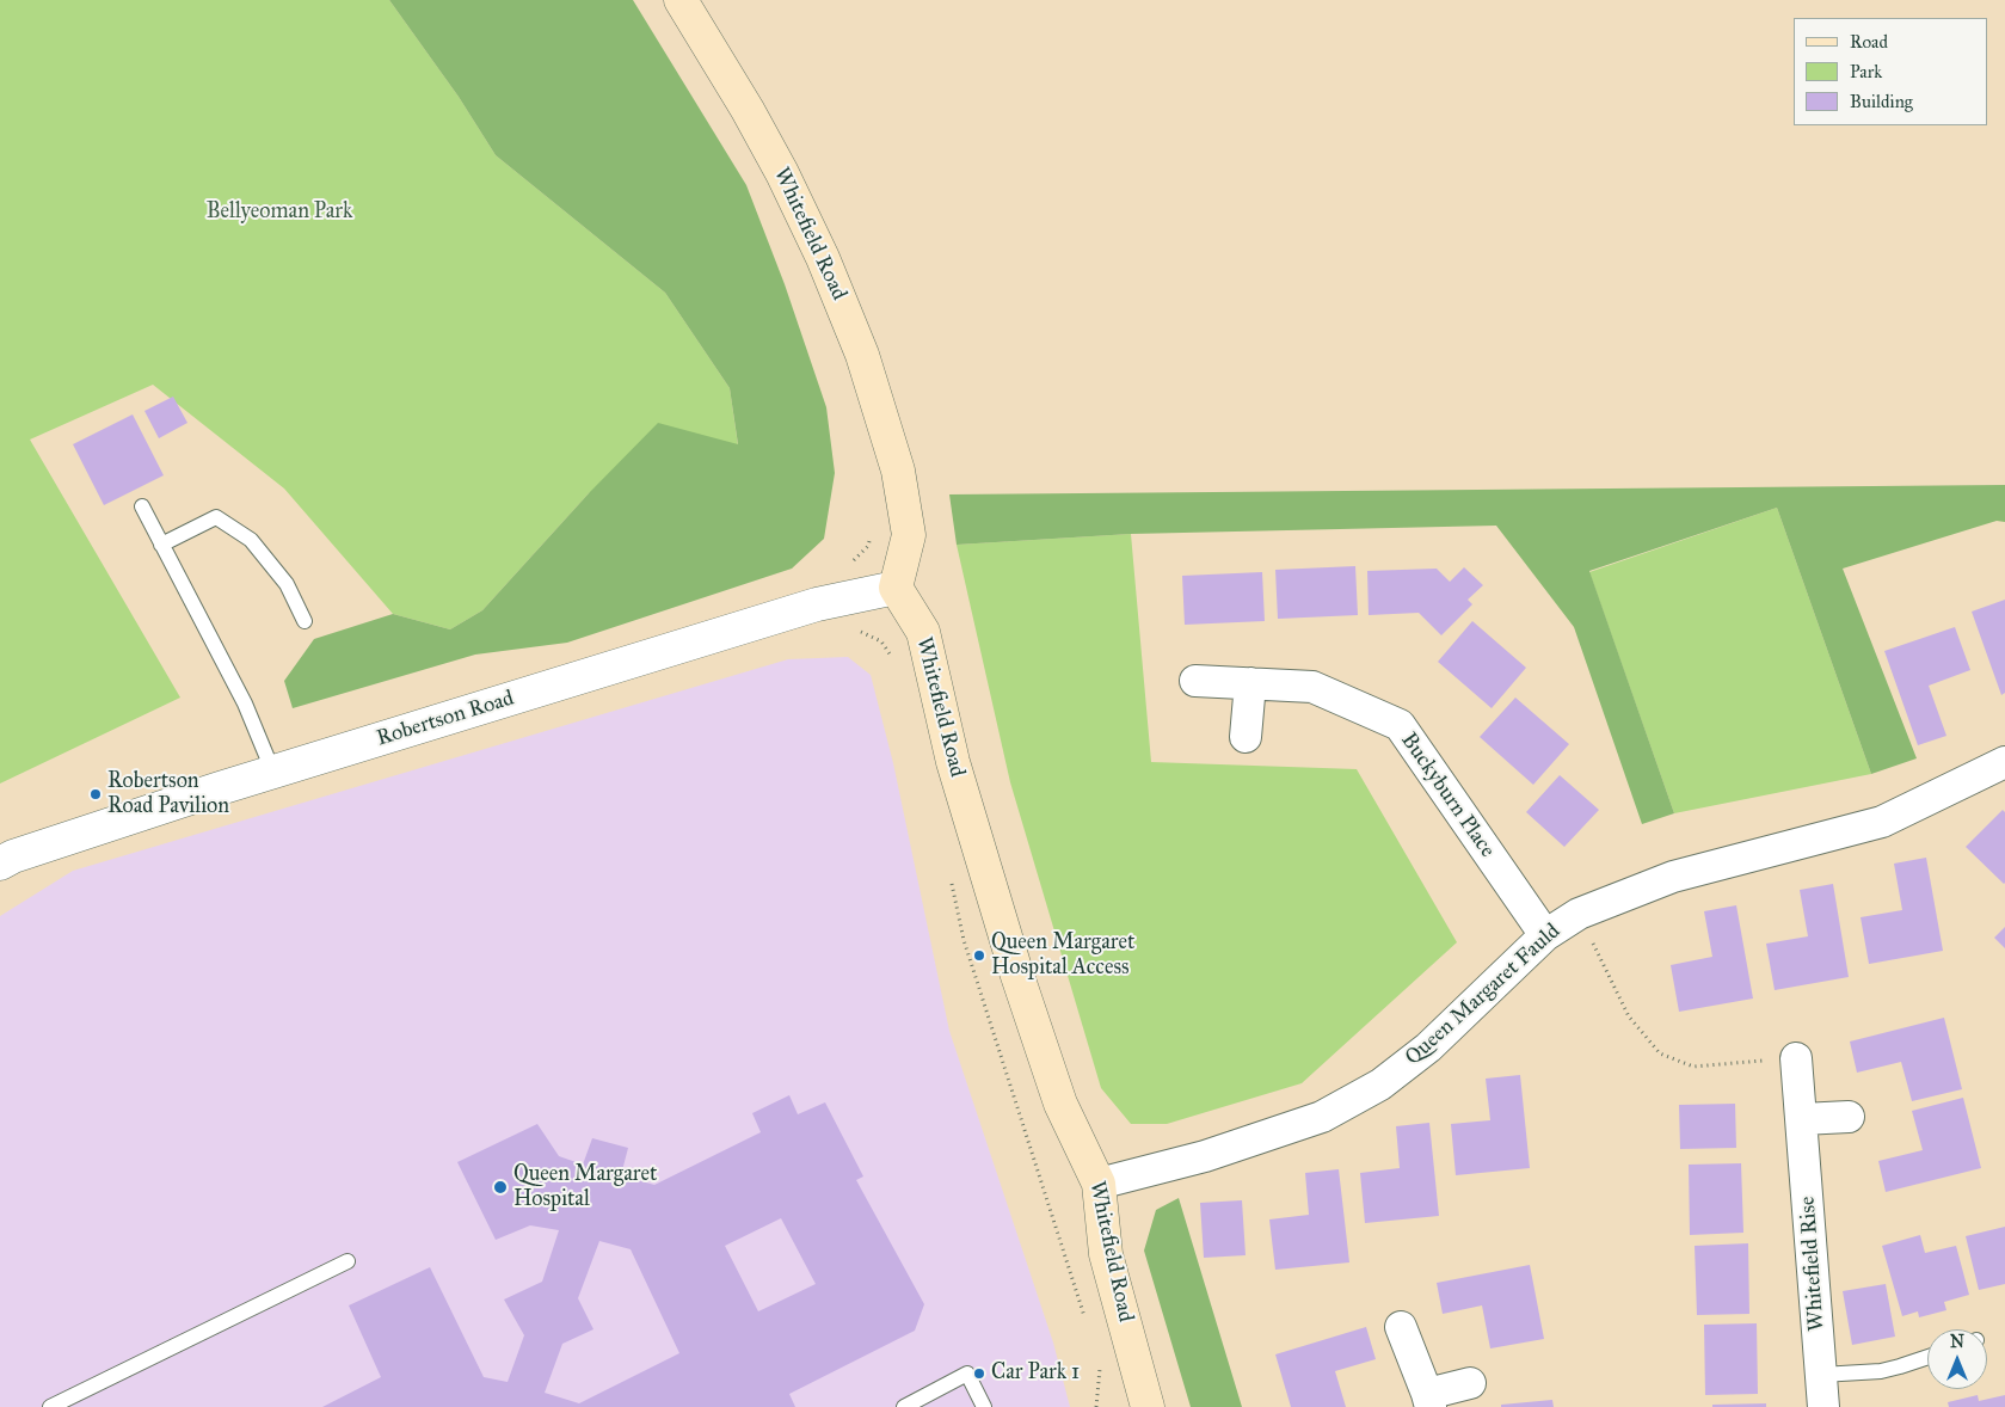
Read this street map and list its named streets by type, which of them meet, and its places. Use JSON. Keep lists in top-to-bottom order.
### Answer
{
  "streets": {
    "main road": ["Whitefield Road"],
    "street": [
      "Robertson Road",
      "Buckyburn Place",
      "Queen Margaret Fauld",
      "Whitefield Rise"
    ]
  },
  "crossings": [
    ["Whitefield Road", "Robertson Road"],
    ["Whitefield Road", "Queen Margaret Fauld"],
    ["Buckyburn Place", "Queen Margaret Fauld"]
  ],
  "parks": ["Bellyeoman Park"],
  "places": [
    "Robertson Road Pavilion",
    "Queen Margaret Hospital Access",
    "Queen Margaret Hospital",
    "Car Park 1"
  ],
  "legend": ["Road", "Park", "Building"],
  "north": "top"
}
